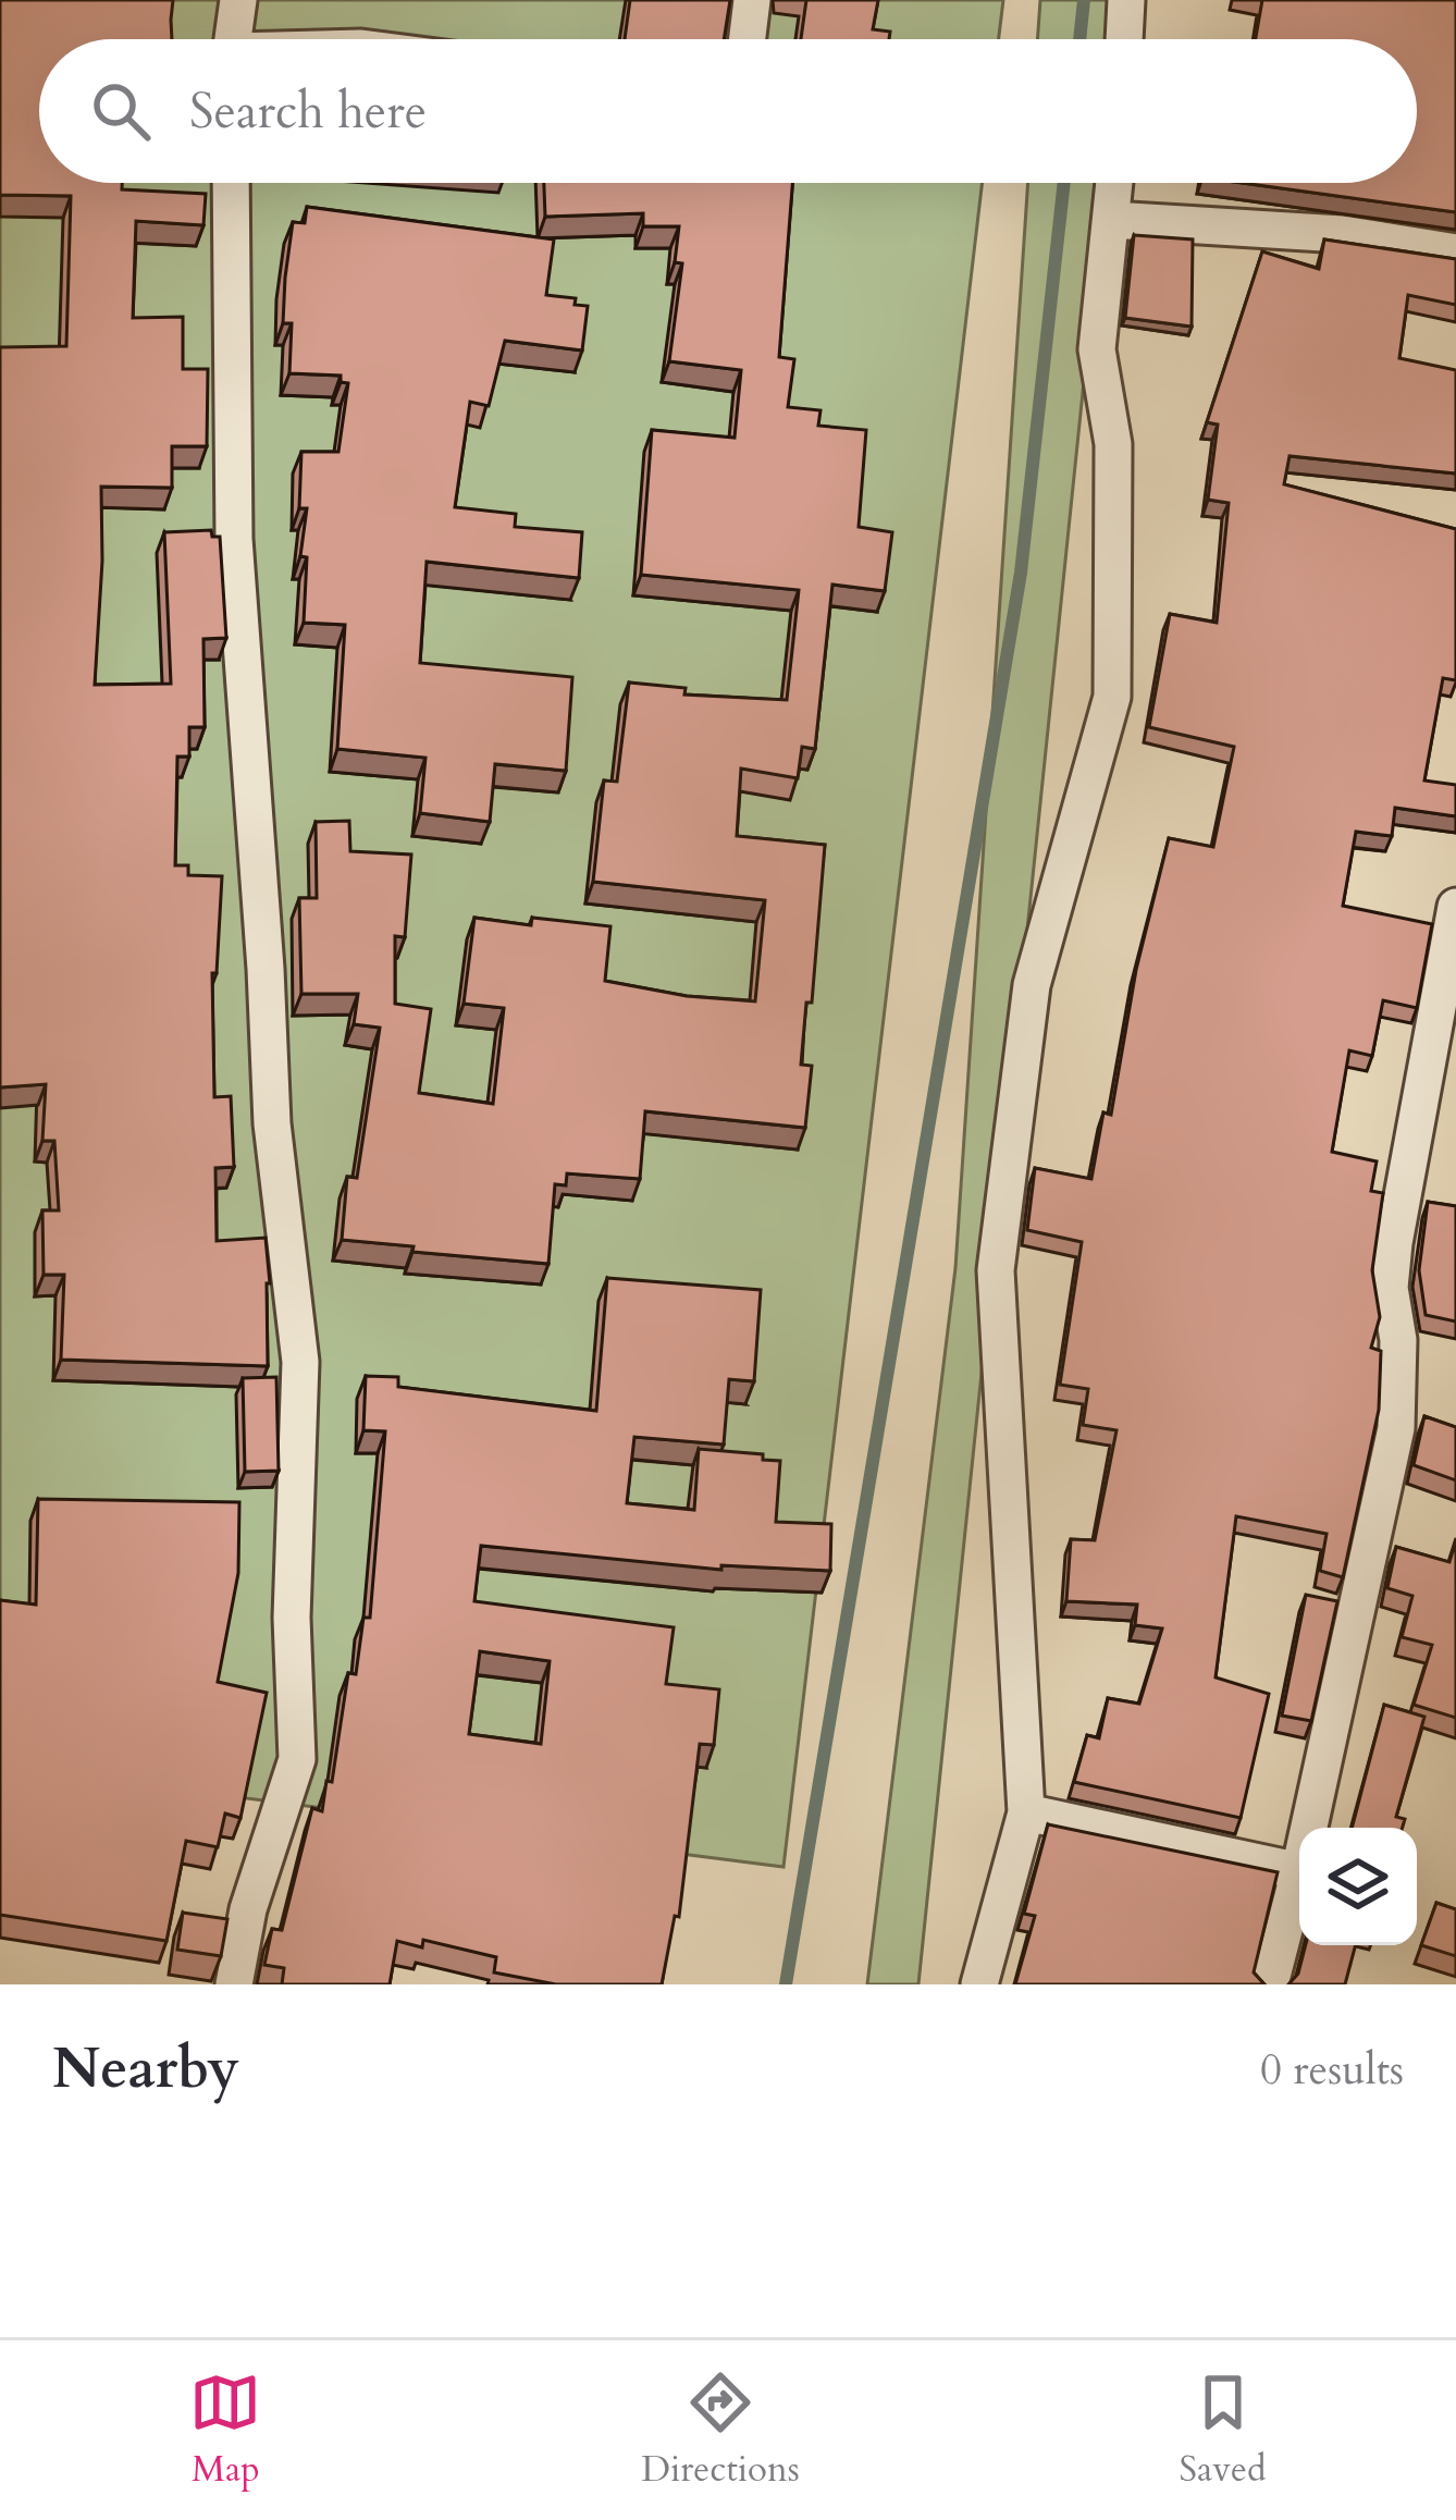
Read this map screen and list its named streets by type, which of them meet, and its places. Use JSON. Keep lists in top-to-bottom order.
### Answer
{
  "page": {
    "search": "Search here",
    "heading": ["Nearby", "0 results"],
    "nav": ["Map", "Directions", "Saved"]
  }
}
